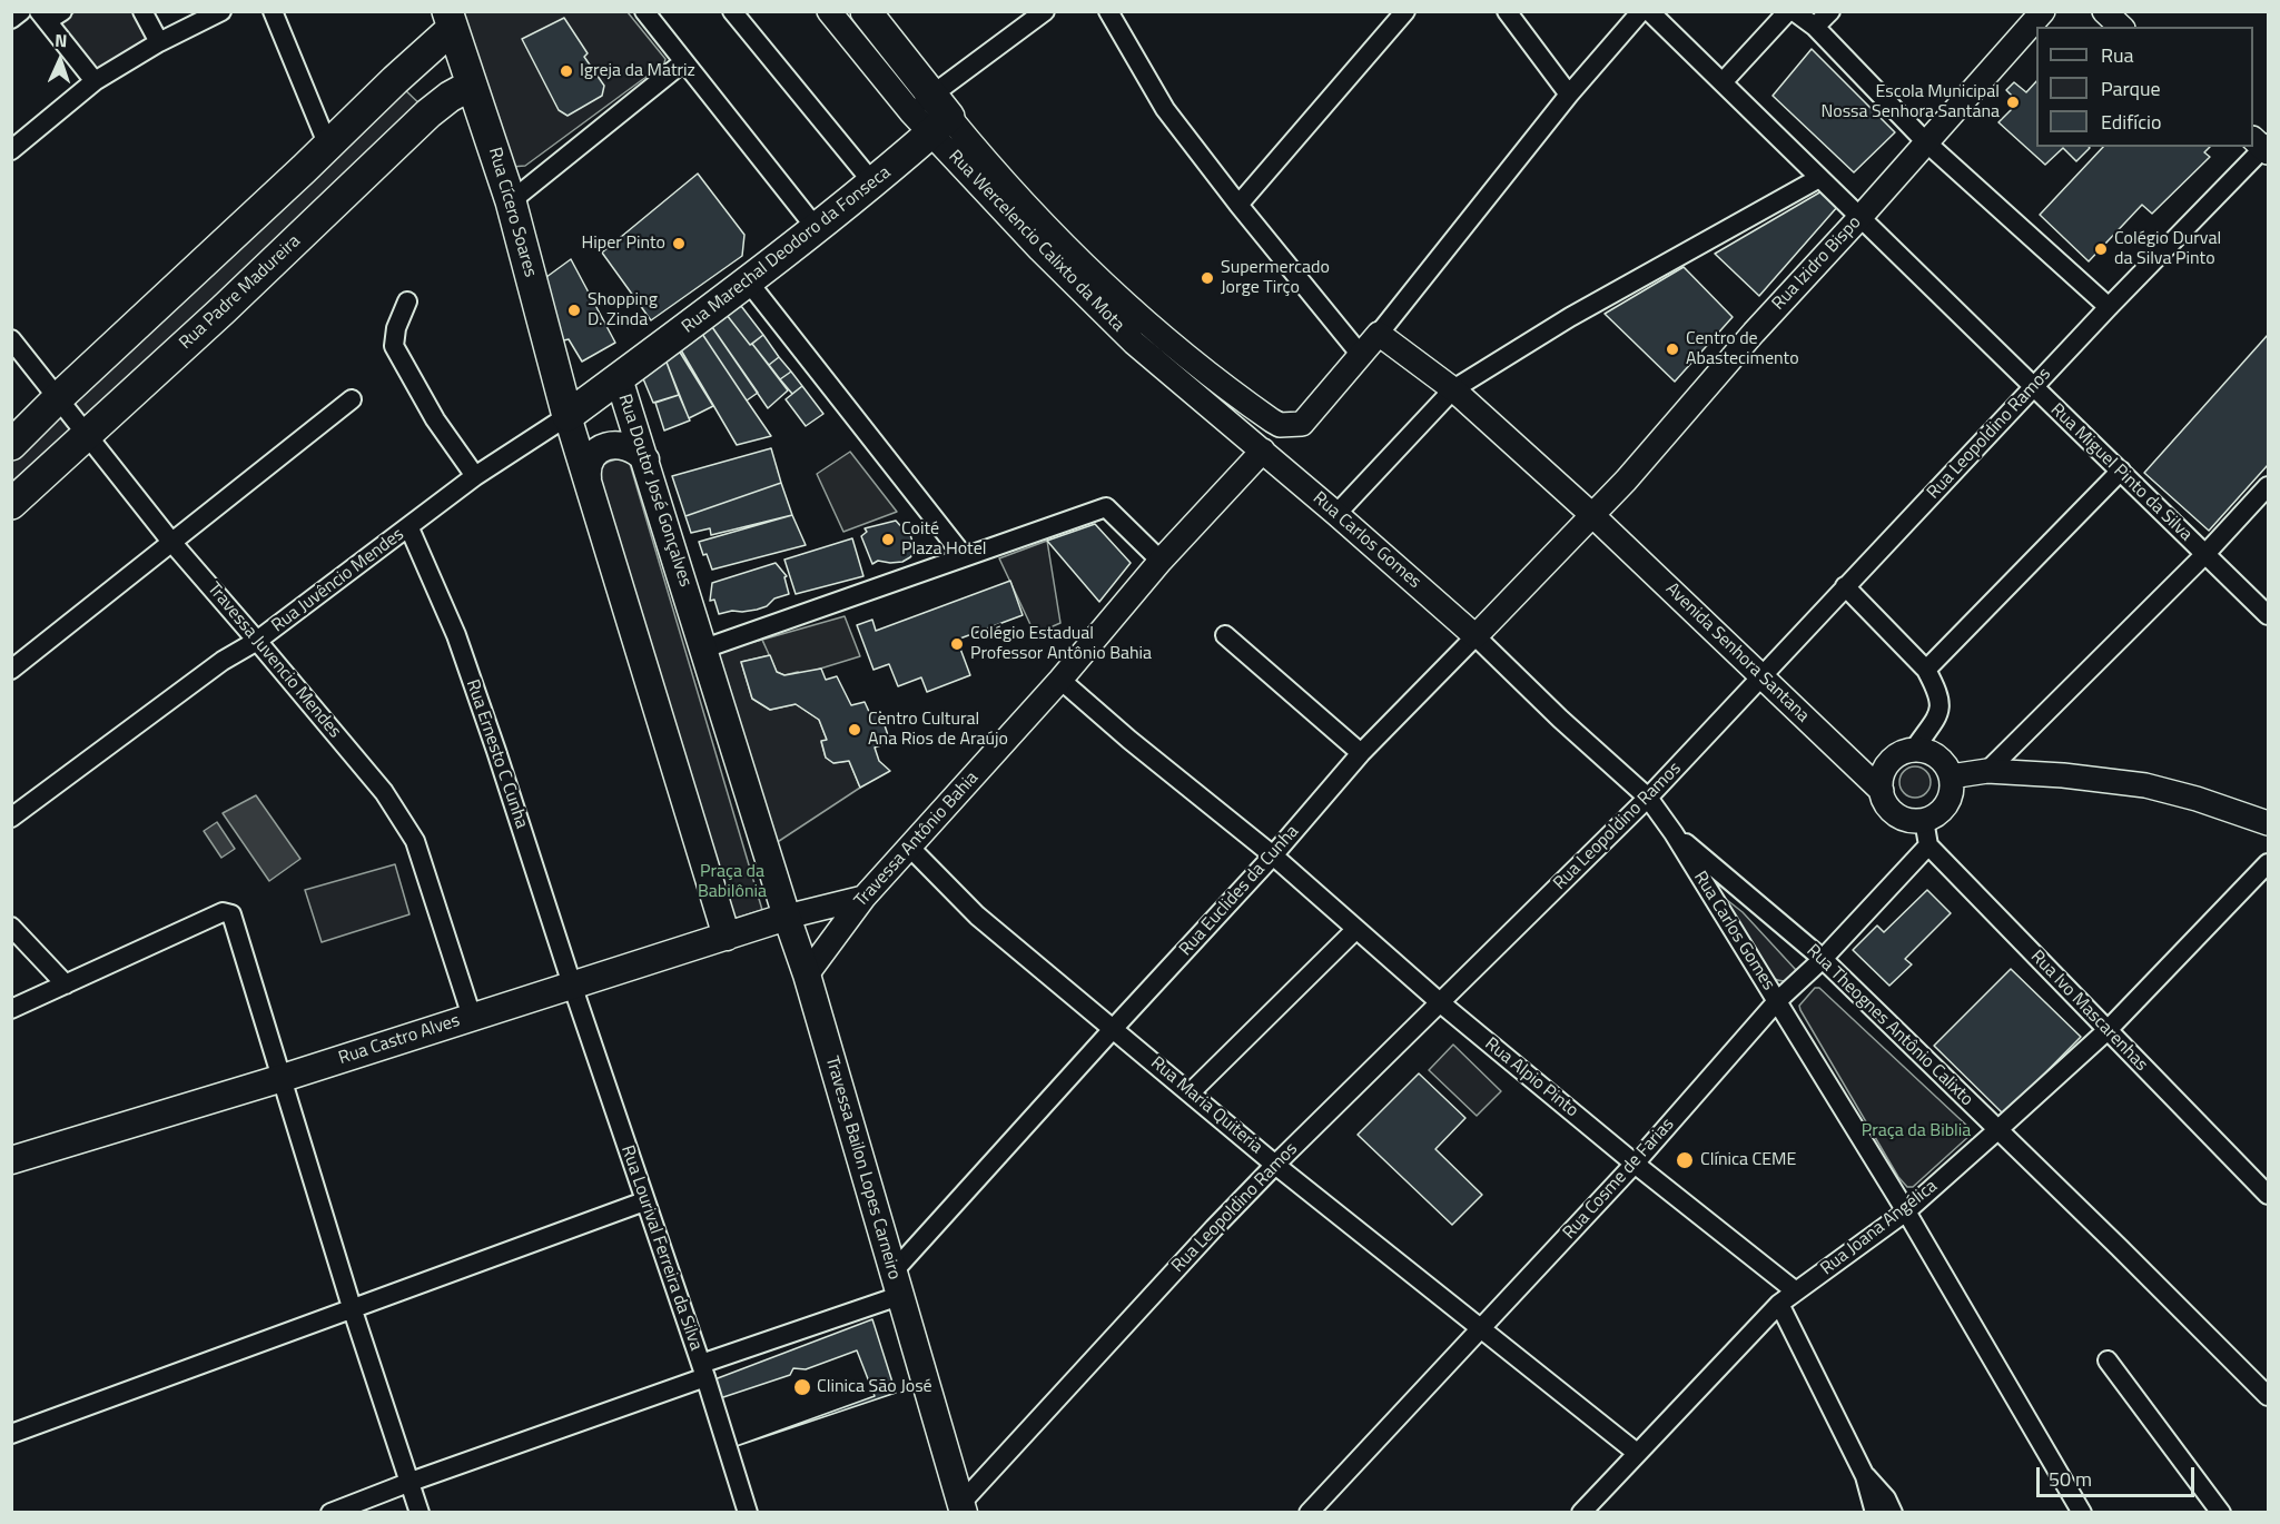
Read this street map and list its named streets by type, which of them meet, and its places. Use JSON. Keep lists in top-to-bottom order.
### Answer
{
  "streets": {
    "main road": [
      "Rua Cícero Soares",
      "Rua Wercelencio Calixto da Mota",
      "Rua Marechal Deodoro da Fonseca",
      "Rua Padre Madureira",
      "Rua Doutor José Gonçalves",
      "Rua Castro Alves",
      "Travessa Bailon Lopes Carneiro"
    ],
    "street": [
      "Rua Izidro Bispo",
      "Rua Leopoldino Ramos",
      "Rua Miguel Pinto da Silva",
      "Rua Carlos Gomes",
      "Rua Juvêncio Mendes",
      "Avenida Senhora Santana",
      "Travessa Juvencio Mendes",
      "Rua Ernesto C Cunha",
      "Travessa Antônio Bahia",
      "Rua Euclides da Cunha",
      "Rua Ivo Mascarenhas",
      "Rua Theognes Antônio Calixto",
      "Rua Alpio Pinto",
      "Rua Maria Quiteria",
      "Rua Cosme de Farias",
      "Rua Joana Angélica",
      "Rua Lourival Ferreira da Silva"
    ]
  },
  "crossings": [
    ["Rua Cícero Soares", "Rua Padre Madureira"],
    ["Rua Cícero Soares", "Rua Doutor José Gonçalves"],
    ["Rua Cícero Soares", "Rua Juvêncio Mendes"],
    ["Rua Wercelencio Calixto da Mota", "Rua Marechal Deodoro da Fonseca"],
    ["Rua Wercelencio Calixto da Mota", "Rua Carlos Gomes"],
    ["Rua Wercelencio Calixto da Mota", "Travessa Antônio Bahia"],
    ["Rua Marechal Deodoro da Fonseca", "Rua Doutor José Gonçalves"],
    ["Rua Izidro Bispo", "Rua Miguel Pinto da Silva"],
    ["Rua Izidro Bispo", "Avenida Senhora Santana"],
    ["Rua Izidro Bispo", "Rua Euclides da Cunha"],
    ["Rua Padre Madureira", "Travessa Juvencio Mendes"],
    ["Rua Leopoldino Ramos", "Rua Miguel Pinto da Silva"],
    ["Rua Leopoldino Ramos", "Rua Carlos Gomes"],
    ["Rua Leopoldino Ramos", "Avenida Senhora Santana"],
    ["Rua Leopoldino Ramos", "Rua Alpio Pinto"],
    ["Rua Leopoldino Ramos", "Rua Maria Quiteria"],
    ["Rua Doutor José Gonçalves", "Rua Juvêncio Mendes"],
    ["Rua Doutor José Gonçalves", "Rua Castro Alves"],
    ["Rua Doutor José Gonçalves", "Travessa Bailon Lopes Carneiro"],
    ["Rua Carlos Gomes", "Travessa Antônio Bahia"],
    ["Rua Carlos Gomes", "Rua Euclides da Cunha"],
    ["Rua Carlos Gomes", "Rua Theognes Antônio Calixto"],
    ["Rua Carlos Gomes", "Rua Cosme de Farias"],
    ["Rua Carlos Gomes", "Rua Joana Angélica"],
    ["Rua Juvêncio Mendes", "Travessa Juvencio Mendes"],
    ["Rua Juvêncio Mendes", "Rua Ernesto C Cunha"],
    ["Avenida Senhora Santana", "Rua Euclides da Cunha"],
    ["Travessa Juvencio Mendes", "Rua Castro Alves"],
    ["Rua Ernesto C Cunha", "Rua Castro Alves"],
    ["Rua Ernesto C Cunha", "Rua Lourival Ferreira da Silva"],
    ["Travessa Antônio Bahia", "Rua Maria Quiteria"],
    ["Travessa Antônio Bahia", "Travessa Bailon Lopes Carneiro"],
    ["Rua Euclides da Cunha", "Rua Alpio Pinto"],
    ["Rua Euclides da Cunha", "Rua Maria Quiteria"],
    ["Rua Euclides da Cunha", "Travessa Bailon Lopes Carneiro"],
    ["Rua Ivo Mascarenhas", "Rua Cosme de Farias"],
    ["Rua Ivo Mascarenhas", "Rua Joana Angélica"],
    ["Rua Theognes Antônio Calixto", "Rua Cosme de Farias"],
    ["Rua Theognes Antônio Calixto", "Rua Joana Angélica"],
    ["Rua Castro Alves", "Travessa Bailon Lopes Carneiro"],
    ["Rua Castro Alves", "Rua Lourival Ferreira da Silva"],
    ["Rua Alpio Pinto", "Rua Cosme de Farias"],
    ["Rua Alpio Pinto", "Rua Joana Angélica"],
    ["Rua Maria Quiteria", "Rua Cosme de Farias"],
    ["Rua Maria Quiteria", "Rua Joana Angélica"],
    ["Travessa Bailon Lopes Carneiro", "Rua Lourival Ferreira da Silva"]
  ],
  "parks": ["Praça da Babilônia", "Praça da Biblia"],
  "places": [
    "Igreja da Matriz",
    "Escola Municipal Nossa Senhora Santana",
    "Hiper Pinto",
    "Colégio Durval da Silva Pinto",
    "Supermercado Jorge Tirço",
    "Shopping D. Zinda",
    "Centro de Abastecimento",
    "Coité Plaza Hotel",
    "Colégio Estadual Professor Antônio Bahia",
    "Centro Cultural Ana Rios de Araújo",
    "Clínica CEME",
    "Clinica São José"
  ],
  "legend": ["Rua", "Parque", "Edifício"],
  "scale_bar": "50 m",
  "north": "top"
}
